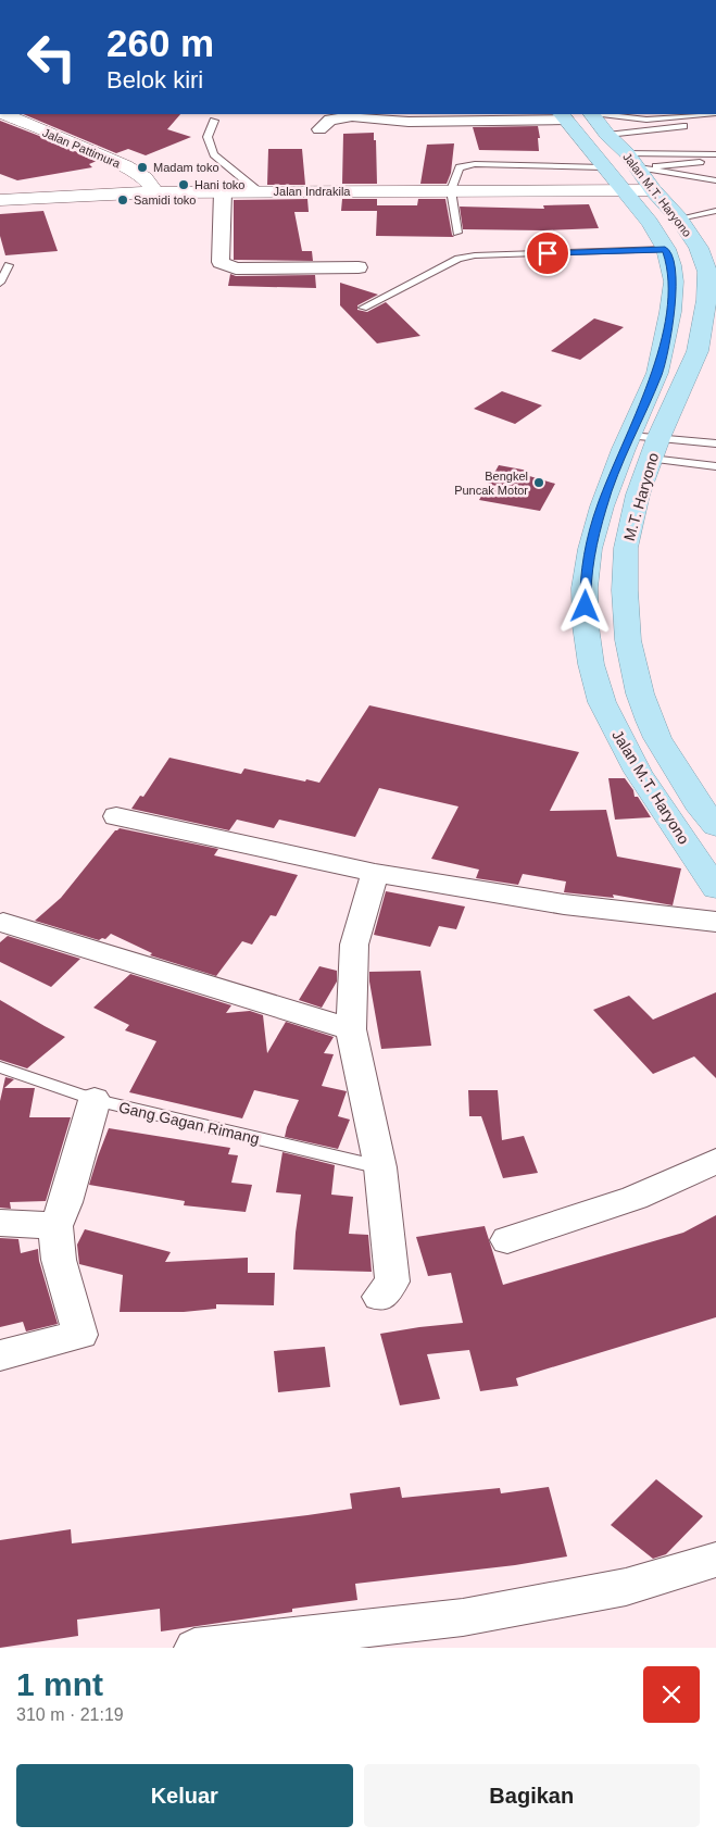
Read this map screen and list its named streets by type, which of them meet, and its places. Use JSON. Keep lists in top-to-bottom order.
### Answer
{
  "streets": {
    "highway": ["Jalan M.T. Haryono", "M.T. Haryono"],
    "street": ["Jalan Pattimura", "Jalan Indrakila"],
    "lane": ["Gang Gagan Rimang"]
  },
  "crossings": [
    ["Jalan Pattimura", "Jalan Indrakila"],
    ["Jalan Indrakila", "Jalan M.T. Haryono"],
    ["Jalan M.T. Haryono", "M.T. Haryono"]
  ],
  "places": [
    "Madam toko",
    "Hani toko",
    "Samidi toko",
    "Bengkel Puncak Motor"
  ],
  "page": {
    "turn": ["260 m", "Belok kiri"],
    "heading": ["1 mnt", "310 m · 21:19"],
    "buttons": ["Keluar", "Bagikan"]
  }
}
